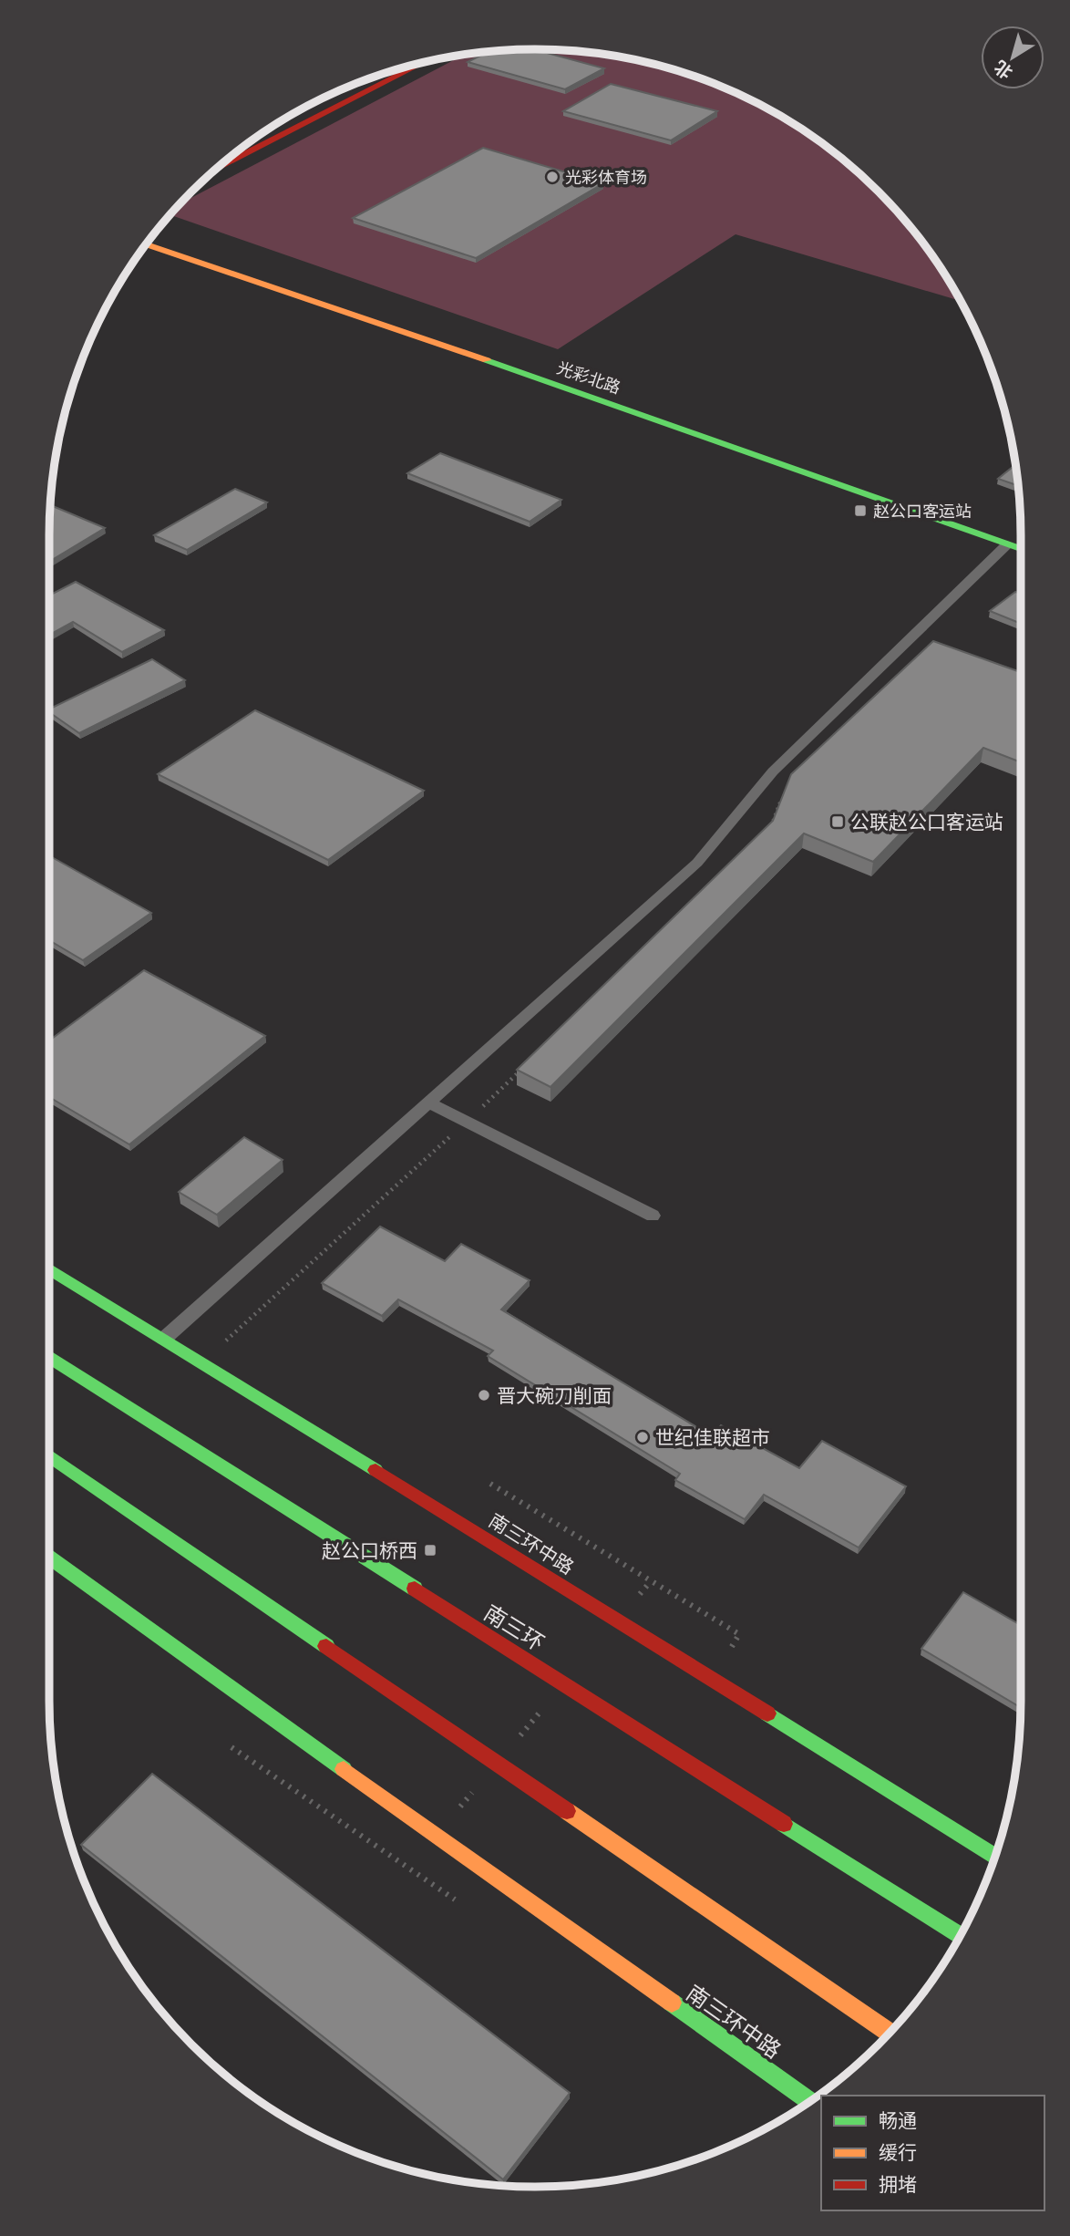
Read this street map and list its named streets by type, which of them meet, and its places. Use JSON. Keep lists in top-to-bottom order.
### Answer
{
  "streets": {
    "main road": ["光彩北路", "南三环中路", "南三环"]
  },
  "places": {
    "other": ["光彩体育场", "晋大碗刀削面", "世纪佳联超市"],
    "transit": ["赵公口客运站", "公联赵公口客运站", "赵公口桥西"]
  },
  "legend": ["畅通", "缓行", "拥堵"],
  "north": "bottom left"
}
